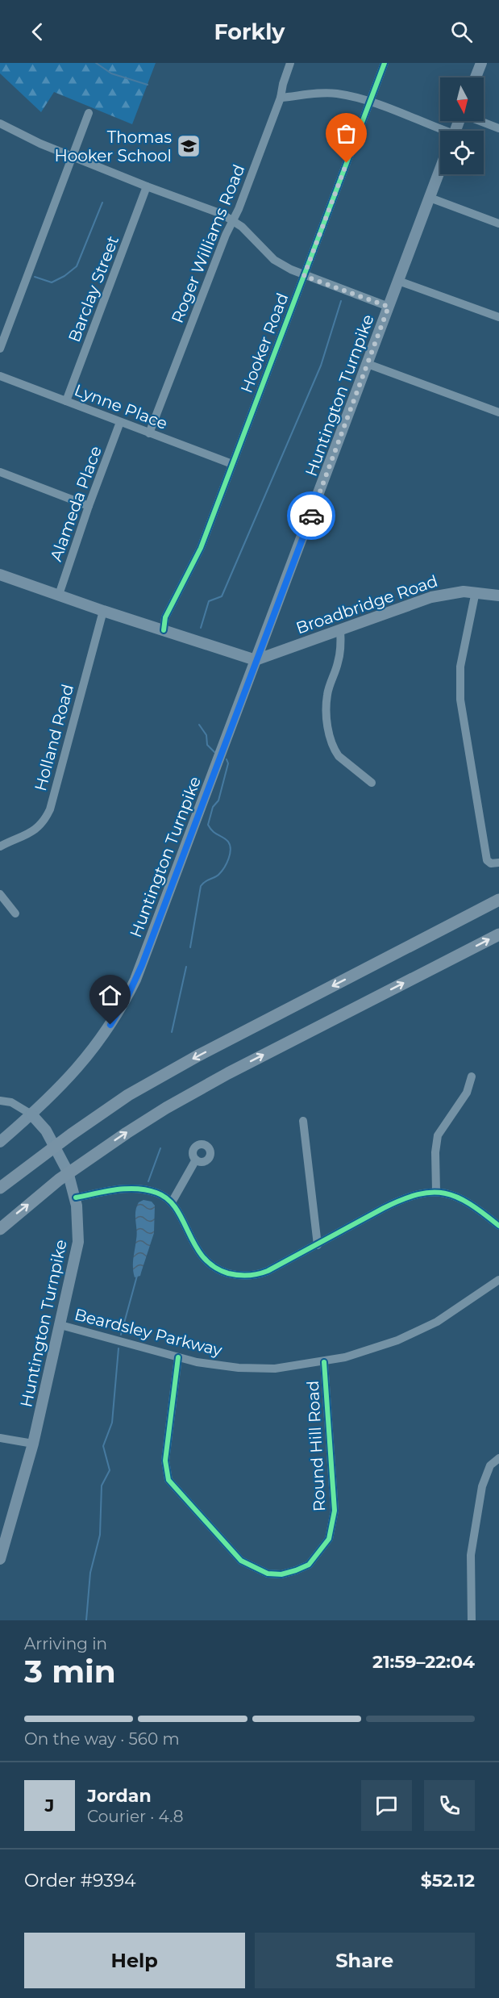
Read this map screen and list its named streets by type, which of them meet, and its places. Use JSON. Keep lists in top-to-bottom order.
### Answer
{
  "streets": {
    "main road": ["Huntington Turnpike", "Broadbridge Road"],
    "street": [
      "Roger Williams Road",
      "Barclay Street",
      "Hooker Road",
      "Lynne Place",
      "Alameda Place",
      "Holland Road",
      "Beardsley Parkway",
      "Round Hill Road"
    ]
  },
  "crossings": [
    ["Roger Williams Road", "Lynne Place"],
    ["Barclay Street", "Lynne Place"],
    ["Hooker Road", "Lynne Place"],
    ["Huntington Turnpike", "Broadbridge Road"],
    ["Huntington Turnpike", "Beardsley Parkway"],
    ["Lynne Place", "Alameda Place"],
    ["Beardsley Parkway", "Round Hill Road"]
  ],
  "places": {
    "school or university": ["Thomas Hooker School"]
  },
  "north": "bottom",
  "page": {
    "header": "Forkly",
    "heading": ["3 min", "Arriving in", "21:59–22:04"],
    "panel": [
      "Jordan",
      "Courier · 4.8",
      "Order #9394",
      "$52.12"
    ],
    "bar": "On the way · 560 m",
    "round": "J",
    "buttons": ["Help", "Share"]
  }
}
